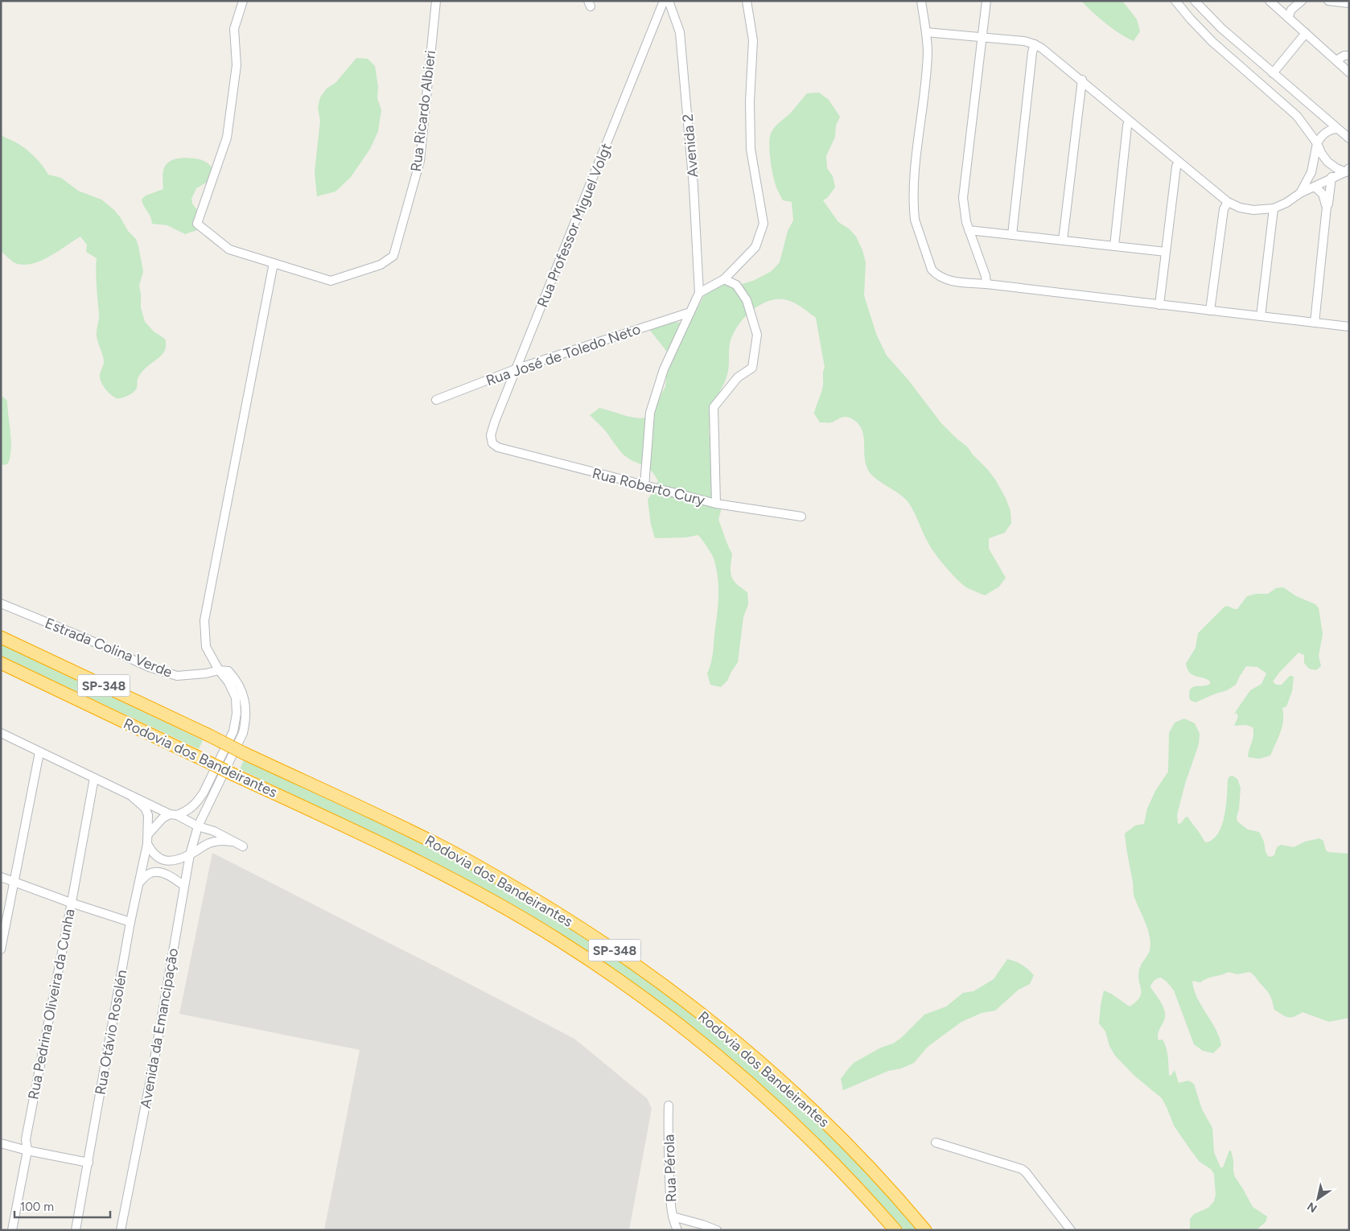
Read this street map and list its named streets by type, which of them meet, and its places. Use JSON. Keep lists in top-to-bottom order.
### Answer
{
  "streets": {
    "highway": ["SP-348", "Rodovia dos Bandeirantes"],
    "street": [
      "Rua Ricardo Albieri",
      "Avenida 2",
      "Rua Professor Miguel Volgt",
      "Rua José de Toledo Neto",
      "Rua Roberto Cury",
      "Estrada Colina Verde",
      "Rua Pedrina Oliveira da Cunha",
      "Avenida da Emancipação",
      "Rua Otávio Rosolén",
      "Rua Pérola"
    ]
  },
  "crossings": [
    ["Rua Professor Miguel Volgt", "Rua José de Toledo Neto"],
    ["Rua Professor Miguel Volgt", "Rua Roberto Cury"],
    ["Avenida da Emancipação", "Rua Otávio Rosolén"]
  ],
  "scale_bar": "100 m",
  "north": "bottom left"
}
